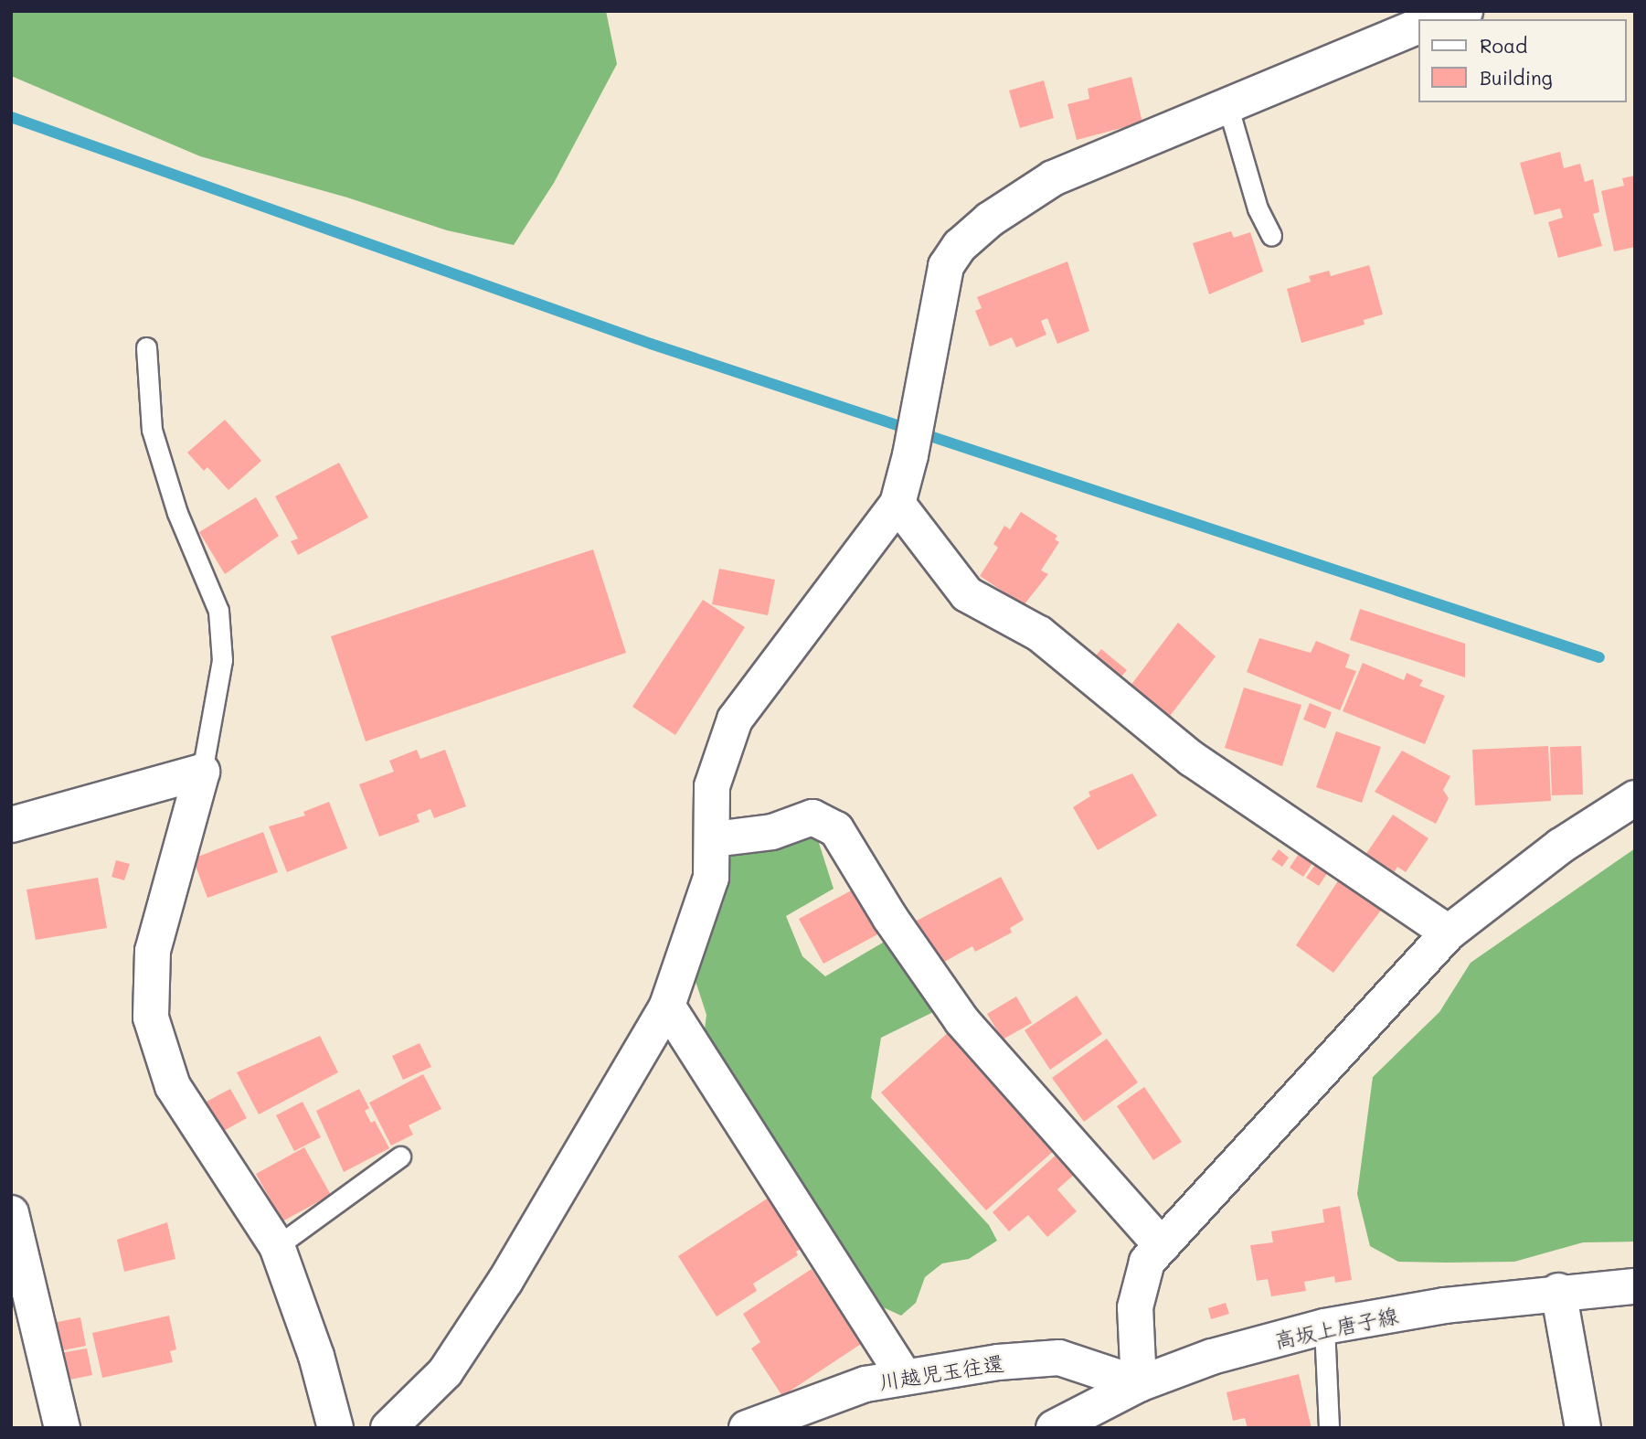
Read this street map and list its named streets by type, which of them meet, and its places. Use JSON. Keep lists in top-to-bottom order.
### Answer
{
  "streets": {
    "street": ["高坂上唐子線", "川越児玉往還"]
  },
  "crossings": [
    ["高坂上唐子線", "川越児玉往還"]
  ],
  "legend": ["Road", "Building"]
}
